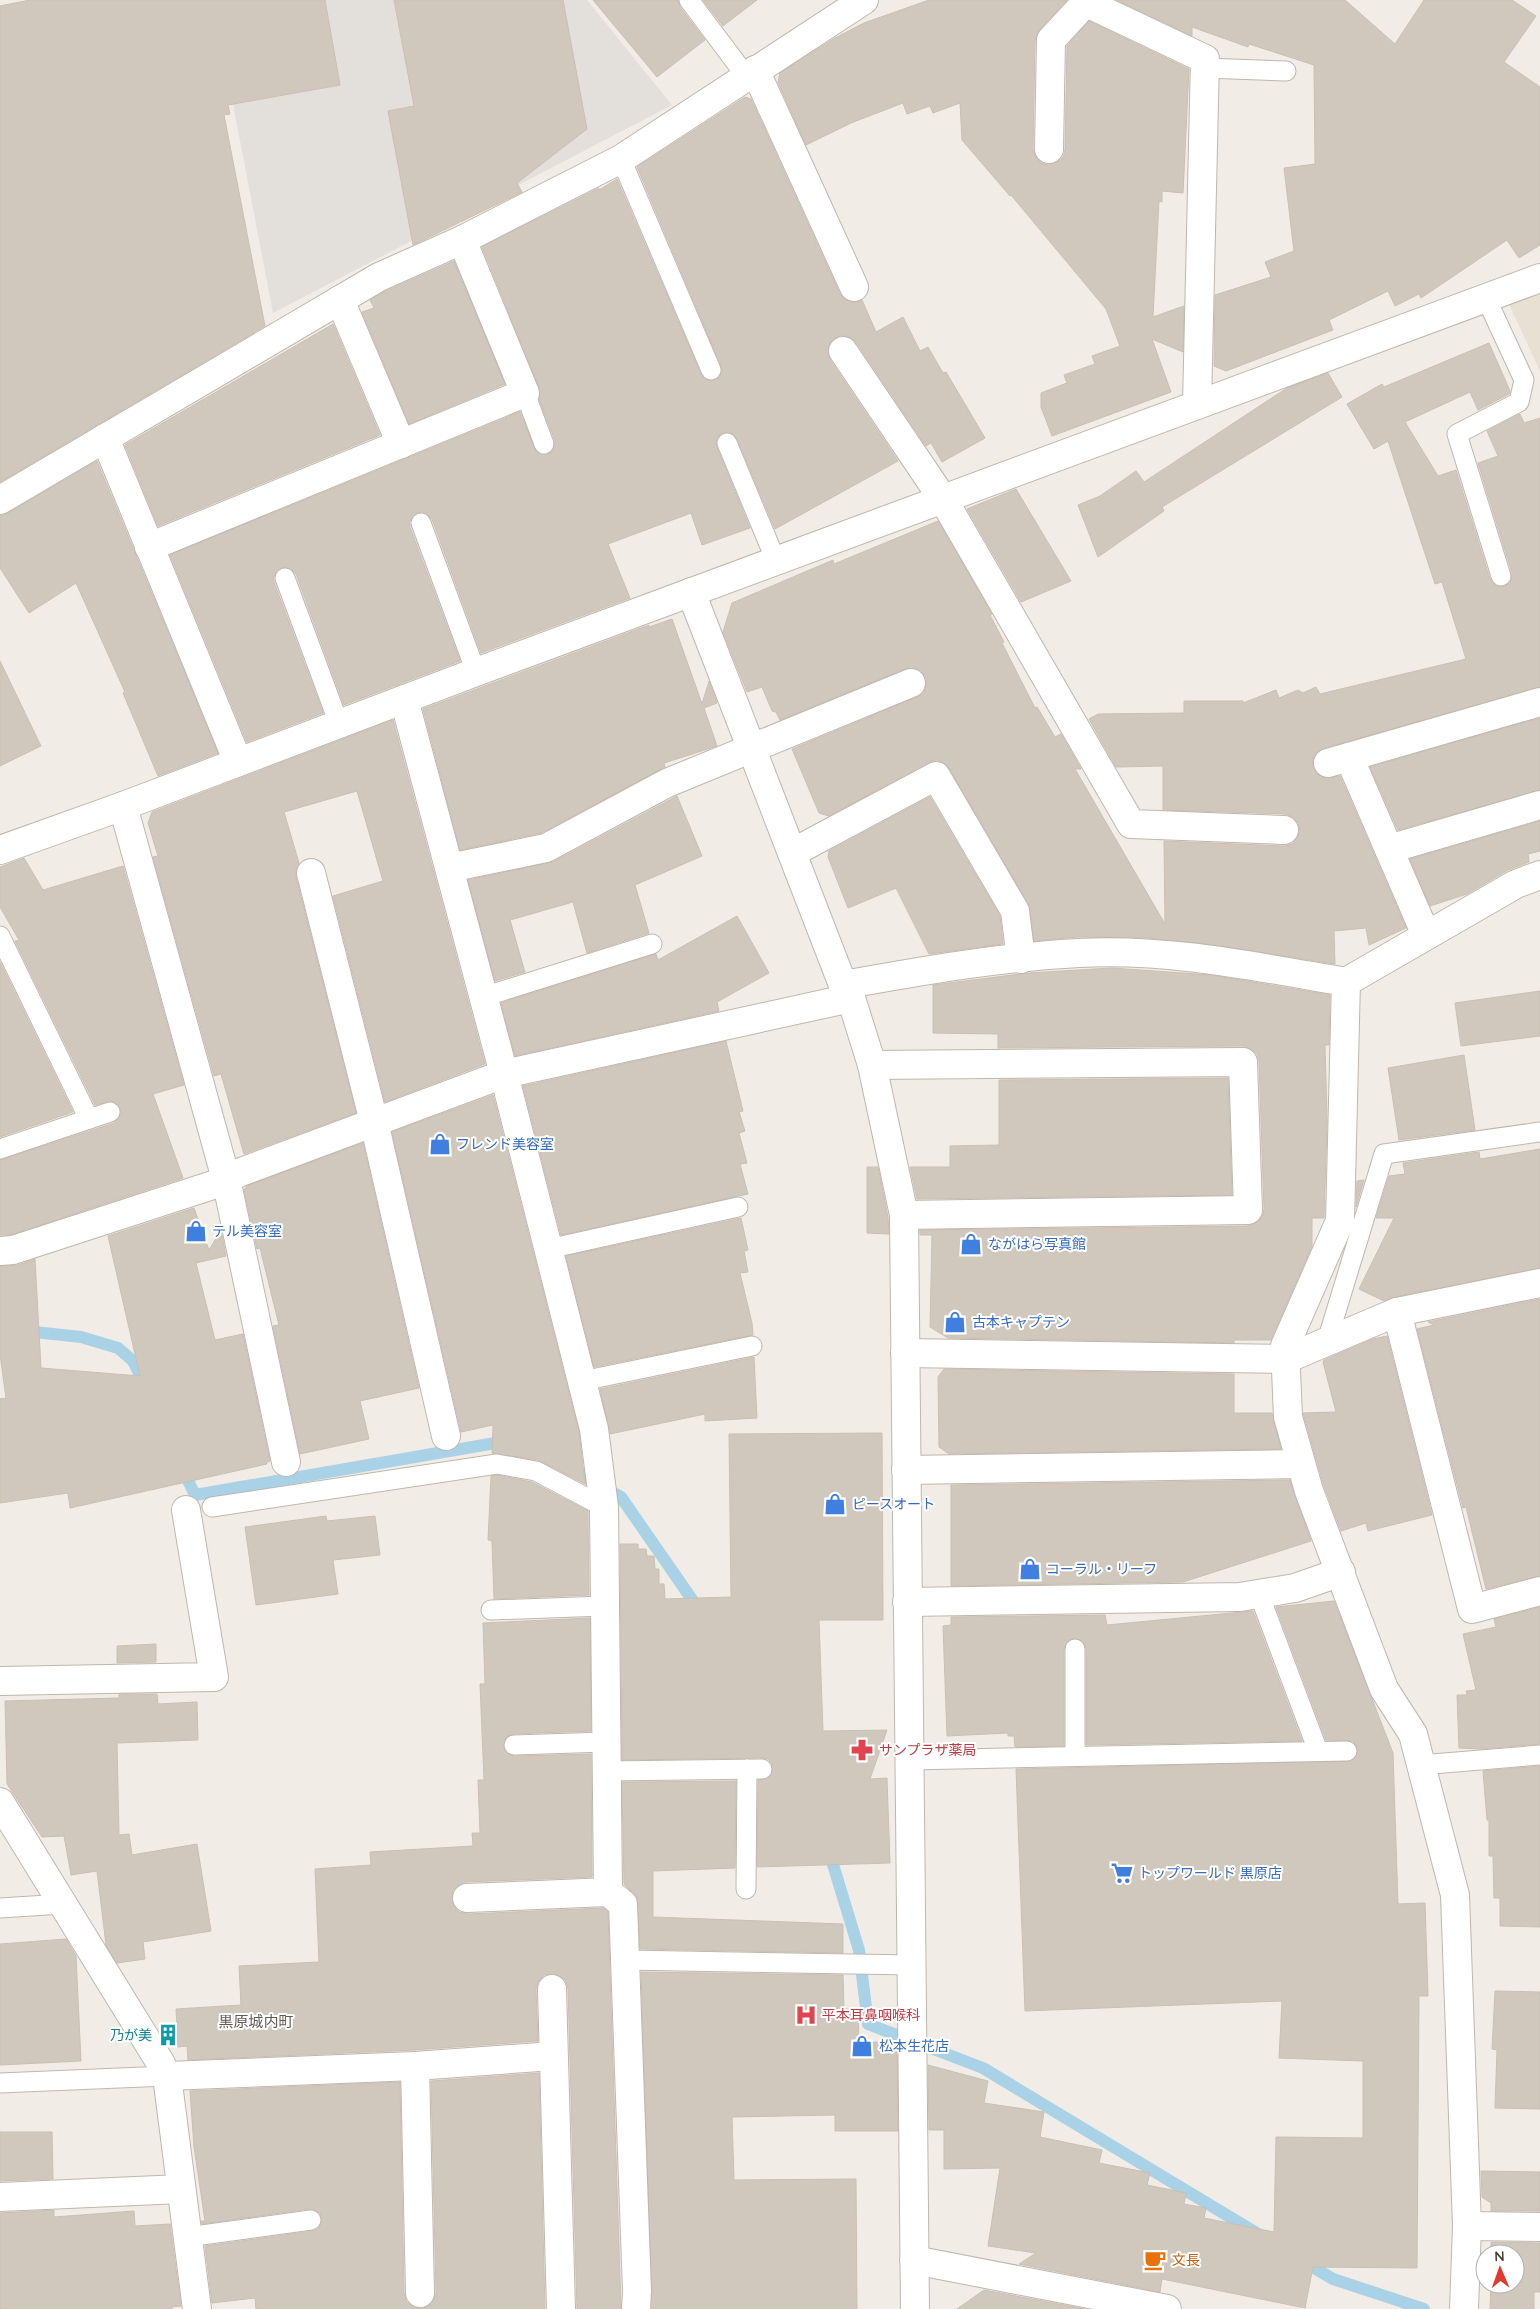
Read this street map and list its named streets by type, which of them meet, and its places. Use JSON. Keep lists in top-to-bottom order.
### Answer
{
  "districts": ["黒原城内町"],
  "places": {
    "shop": [
      "フレンド美容室",
      "テル美容室",
      "ながはら写真館",
      "古本キャプテン",
      "ピースオート",
      "コーラル・リーフ",
      "松本生花店"
    ],
    "pharmacy": ["サンプラザ薬局"],
    "supermarket": ["トップワールド 黒原店"],
    "hospital": ["平本耳鼻咽喉科"],
    "building": ["乃が美"],
    "cafe": ["文長"]
  },
  "north": "top"
}
